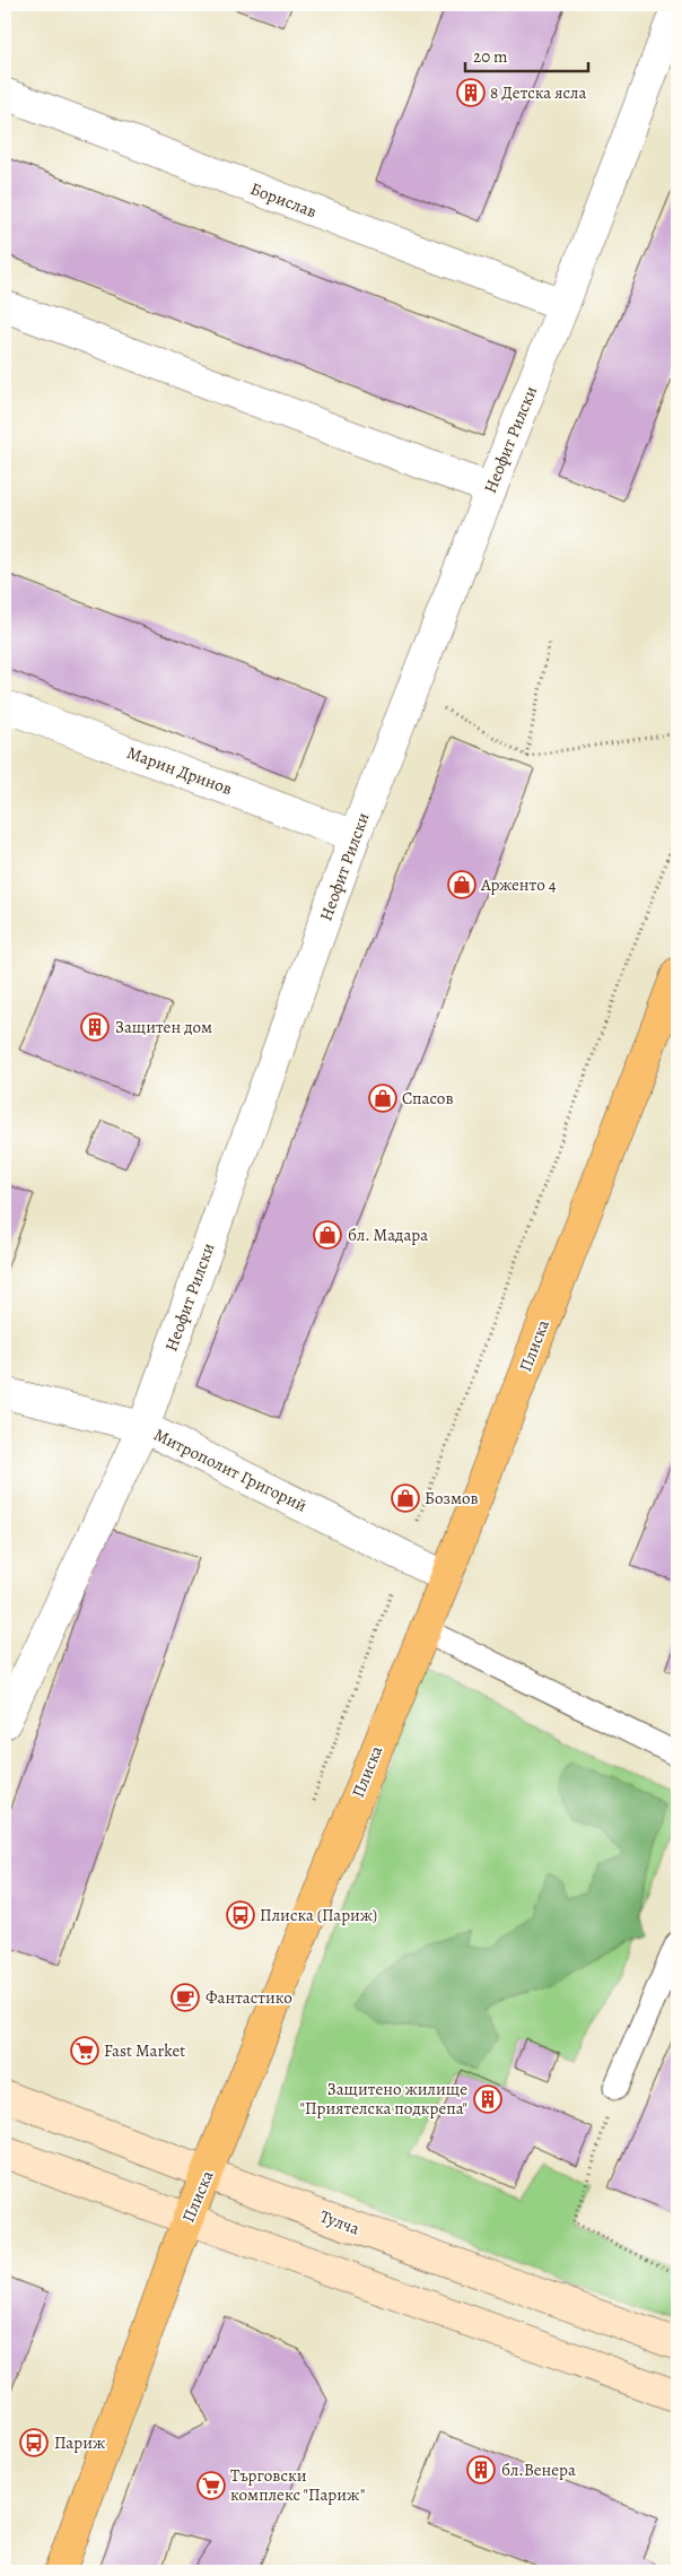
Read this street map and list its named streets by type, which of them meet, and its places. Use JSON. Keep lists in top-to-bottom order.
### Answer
{
  "streets": {
    "main road": ["Плиска", "Тулча"],
    "street": [
      "Борислав",
      "Неофит Рилски",
      "Марин Дринов",
      "Митрополит Григорий"
    ]
  },
  "crossings": [
    ["Борислав", "Неофит Рилски"],
    ["Неофит Рилски", "Марин Дринов"],
    ["Неофит Рилски", "Митрополит Григорий"],
    ["Плиска", "Митрополит Григорий"],
    ["Плиска", "Тулча"]
  ],
  "places": {
    "building": [
      "8 Детска ясла",
      "Защитен дом",
      "Защитено жилище \"Приятелска подкрепа\"",
      "бл.Венера"
    ],
    "shop": [
      "Арженто 4",
      "Спасов",
      "бл. Мадара",
      "Бозмов"
    ],
    "bus stop": ["Плиска (Париж)", "Париж"],
    "cafe": ["Фантастико"],
    "supermarket": ["Fast Market", "Търговски комплекс \"Париж\""]
  },
  "scale_bar": "20 m"
}
